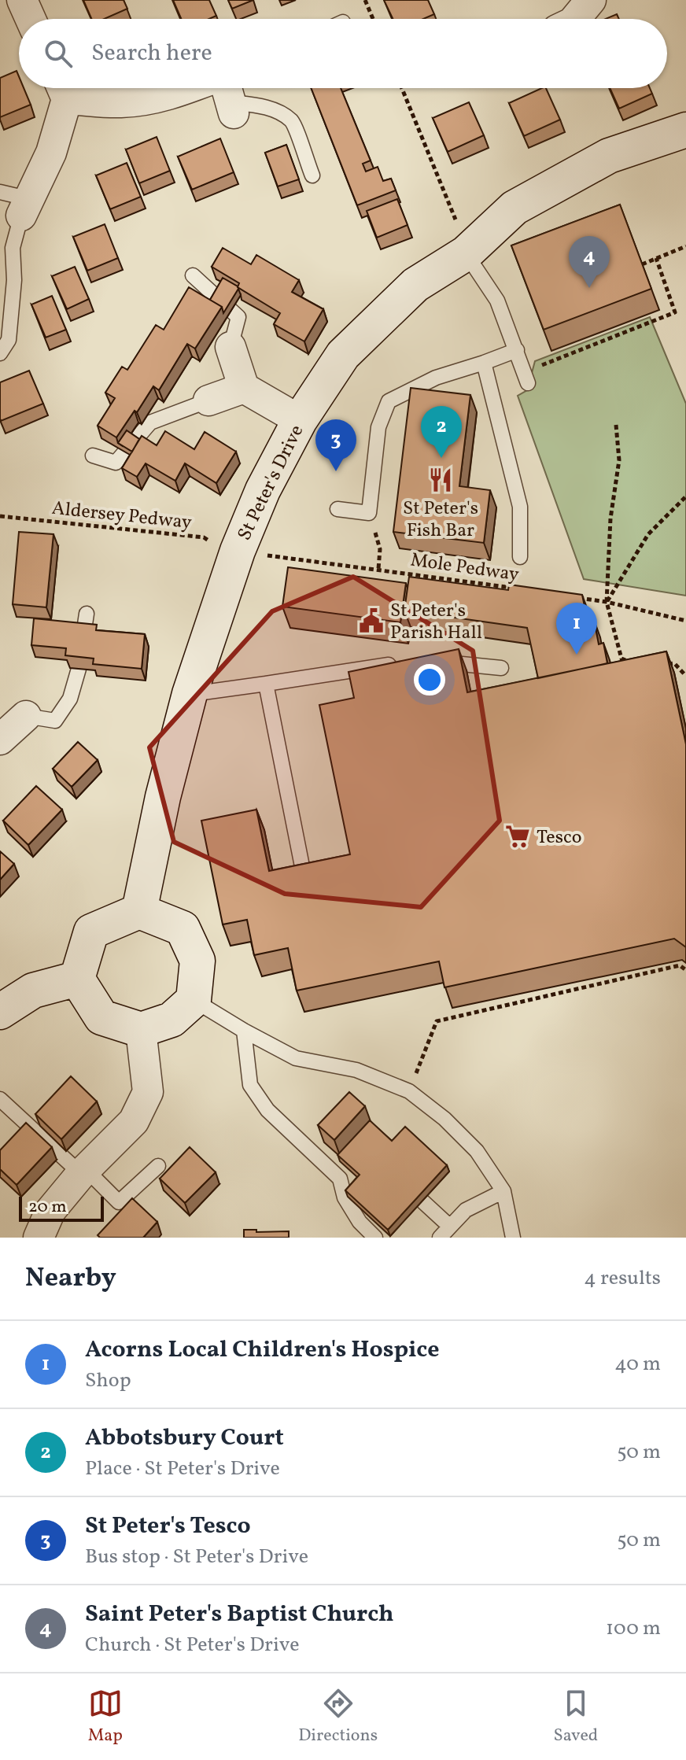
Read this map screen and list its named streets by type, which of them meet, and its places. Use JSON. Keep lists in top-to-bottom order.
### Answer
{
  "streets": {
    "street": ["St Peter's Drive"],
    "path": ["Aldersey Pedway", "Mole Pedway"]
  },
  "crossings": [
    ["St Peter's Drive", "Aldersey Pedway"],
    ["St Peter's Drive", "Mole Pedway"],
    ["Aldersey Pedway", "Mole Pedway"]
  ],
  "places": {
    "restaurant": ["St Peter's Fish Bar"],
    "public building": ["St Peter's Parish Hall"],
    "supermarket": ["Tesco"]
  },
  "scale_bar": "20 m",
  "page": {
    "search": "Search here",
    "pins": [
      "4",
      "2",
      "3",
      "1"
    ],
    "scale": "20 m",
    "heading": ["Nearby", "4 results"],
    "list": [
      {
        "mark": "1",
        "name": "Acorns Local Children's Hospice",
        "note": "Shop",
        "value": "40 m"
      },
      {
        "mark": "2",
        "name": "Abbotsbury Court",
        "note": "Place · St Peter's Drive",
        "value": "50 m"
      },
      {
        "mark": "3",
        "name": "St Peter's Tesco",
        "note": "Bus stop · St Peter's Drive",
        "value": "50 m"
      },
      {
        "mark": "4",
        "name": "Saint Peter's Baptist Church",
        "note": "Church · St Peter's Drive",
        "value": "100 m"
      }
    ],
    "nav": ["Map", "Directions", "Saved"]
  }
}
